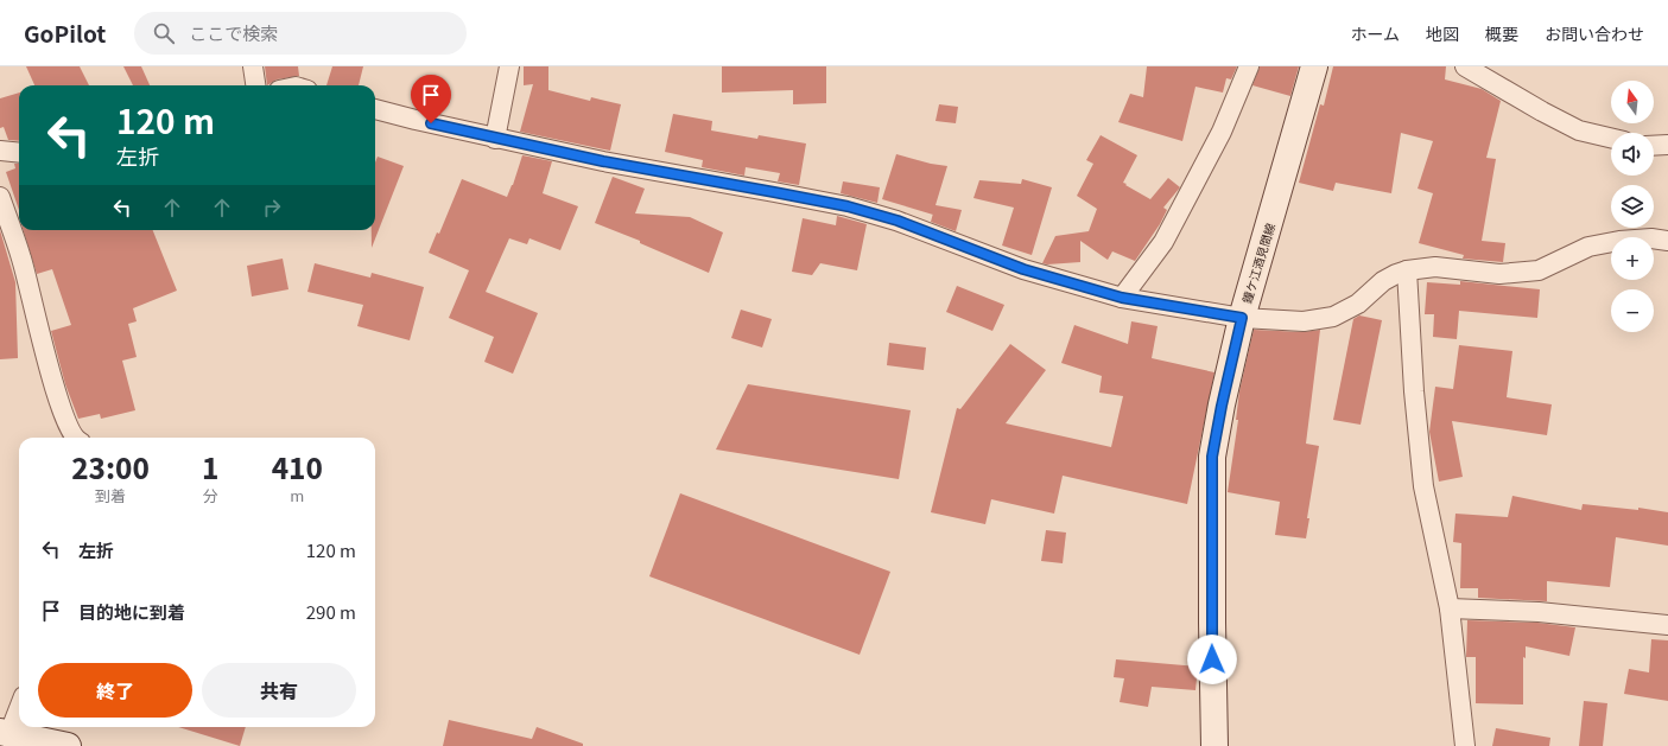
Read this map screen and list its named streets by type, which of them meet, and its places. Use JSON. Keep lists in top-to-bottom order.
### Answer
{
  "streets": {
    "main road": ["鐘ケ江酒見間線"]
  },
  "north": "top",
  "page": {
    "header": "GoPilot",
    "search": "ここで検索",
    "nav": [
      "ホーム",
      "地図",
      "概要",
      "お問い合わせ"
    ],
    "map_buttons": ["+", "−"],
    "turn": ["120 m", "左折"],
    "eta": [
      "23:00",
      "到着",
      "1",
      "分",
      "410",
      "m"
    ],
    "list": [
      {
        "name": "左折",
        "value": "120 m"
      },
      {
        "name": "目的地に到着",
        "value": "290 m"
      }
    ],
    "buttons": ["終了", "共有"]
  }
}
